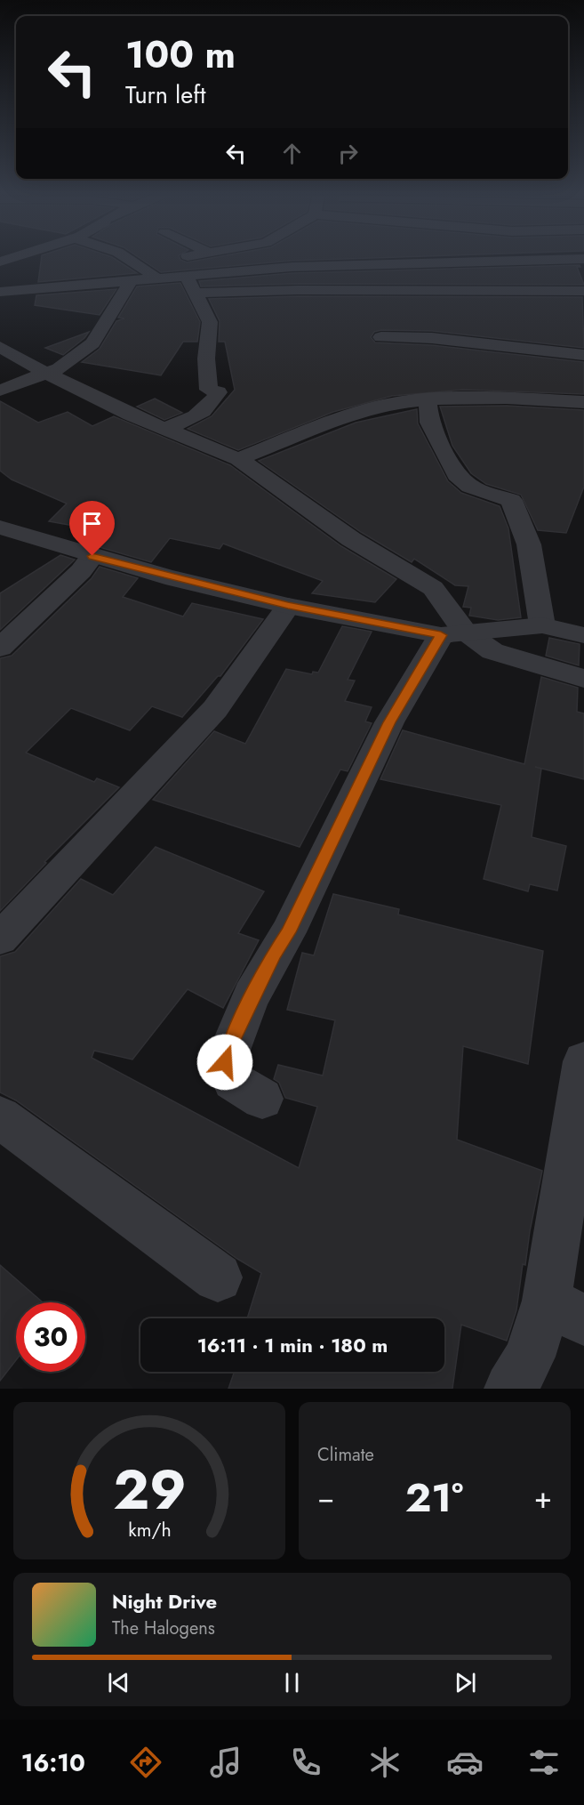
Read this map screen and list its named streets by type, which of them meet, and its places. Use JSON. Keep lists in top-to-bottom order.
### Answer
{
  "page": {
    "turn": ["100 m", "Turn left"],
    "limit": "30",
    "trip": "16:11 · 1 min · 180 m",
    "tile": "Climate",
    "heat": ["−", "21°", "+"],
    "song": ["Night Drive", "The Halogens"],
    "tabs": "16:10",
    "gauge": ["29", "km/h"]
  }
}
